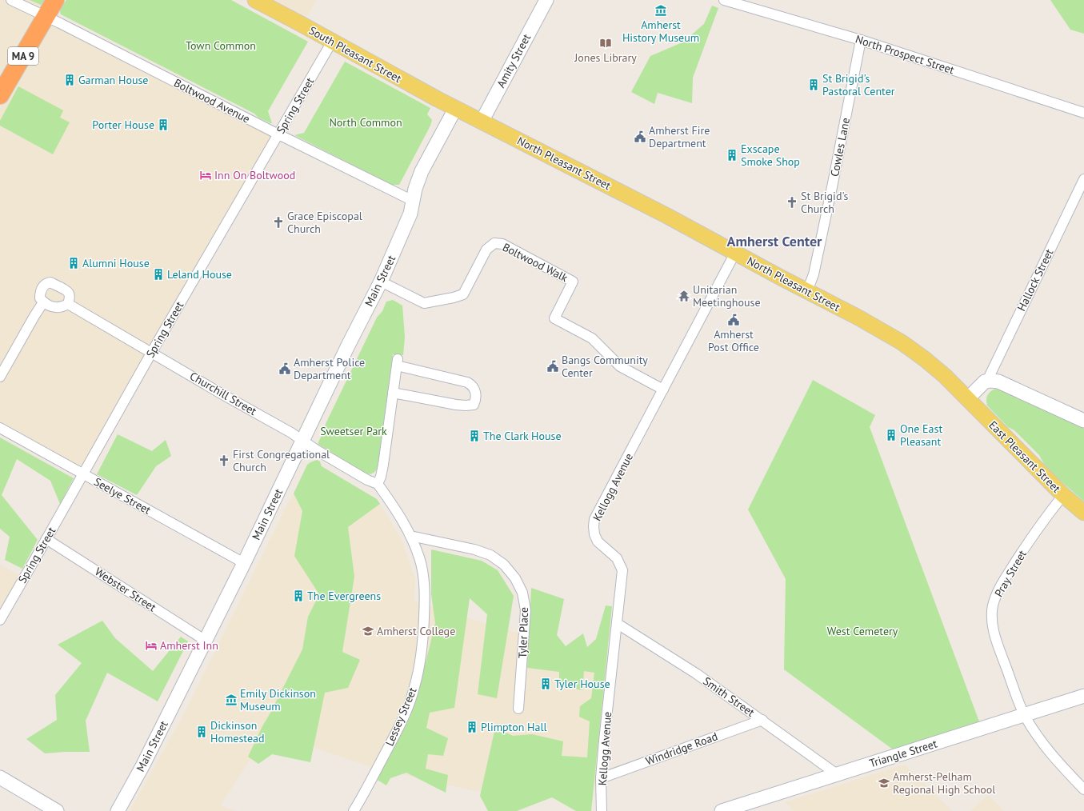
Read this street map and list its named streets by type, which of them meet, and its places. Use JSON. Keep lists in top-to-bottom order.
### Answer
{
  "streets": {
    "highway": ["MA 9"],
    "main road": [
      "South Pleasant Street",
      "Amity Street",
      "North Pleasant Street",
      "Main Street",
      "East Pleasant Street",
      "Triangle Street"
    ],
    "street": [
      "North Prospect Street",
      "Boltwood Avenue",
      "Spring Street",
      "Cowles Lane",
      "Boltwood Walk",
      "Hallock Street",
      "Churchill Street",
      "Kellogg Avenue",
      "Seelye Street",
      "Pray Street",
      "Webster Street",
      "Tyler Place",
      "Smith Street",
      "Lessey Street",
      "Windridge Road"
    ]
  },
  "crossings": [
    ["South Pleasant Street", "Spring Street"],
    ["South Pleasant Street", "North Pleasant Street"],
    ["South Pleasant Street", "Main Street"],
    ["North Prospect Street", "Cowles Lane"],
    ["MA 9", "Boltwood Avenue"],
    ["Amity Street", "North Pleasant Street"],
    ["Boltwood Avenue", "Spring Street"],
    ["Boltwood Avenue", "Main Street"],
    ["Spring Street", "Churchill Street"],
    ["Spring Street", "Seelye Street"],
    ["Spring Street", "Webster Street"],
    ["Cowles Lane", "North Pleasant Street"],
    ["North Pleasant Street", "Main Street"],
    ["North Pleasant Street", "East Pleasant Street"],
    ["North Pleasant Street", "Kellogg Avenue"],
    ["Boltwood Walk", "Main Street"],
    ["Boltwood Walk", "Kellogg Avenue"],
    ["Main Street", "Churchill Street"],
    ["Main Street", "Seelye Street"],
    ["Main Street", "Webster Street"],
    ["Churchill Street", "Lessey Street"],
    ["East Pleasant Street", "Pray Street"],
    ["Kellogg Avenue", "Smith Street"],
    ["Kellogg Avenue", "Windridge Road"],
    ["Pray Street", "Triangle Street"],
    ["Tyler Place", "Lessey Street"],
    ["Smith Street", "Windridge Road"],
    ["Smith Street", "Triangle Street"]
  ],
  "districts": ["Amherst Center"],
  "parks": [
    "Town Common",
    "North Common",
    "Sweetser Park",
    "West Cemetery"
  ],
  "places": {
    "museum": ["Amherst History Museum", "Emily Dickinson Museum"],
    "library": ["Jones Library"],
    "building": [
      "Garman House",
      "St Brigid's Pastoral Center",
      "Porter House",
      "Exscape Smoke Shop",
      "Alumni House",
      "Leland House",
      "One East Pleasant",
      "The Clark House",
      "The Evergreens",
      "Tyler House",
      "Plimpton Hall",
      "Dickinson Homestead"
    ],
    "public building": [
      "Amherst Fire Department",
      "Amherst Post Office",
      "Bangs Community Center",
      "Amherst Police Department"
    ],
    "hotel": ["Inn On Boltwood", "Amherst Inn"],
    "church": ["St Brigid's Church", "Grace Episcopal Church", "First Congregational Church"],
    "temple": ["Unitarian Meetinghouse"],
    "school or university": ["Amherst College", "Amherst-Pelham Regional High School"]
  }
}
